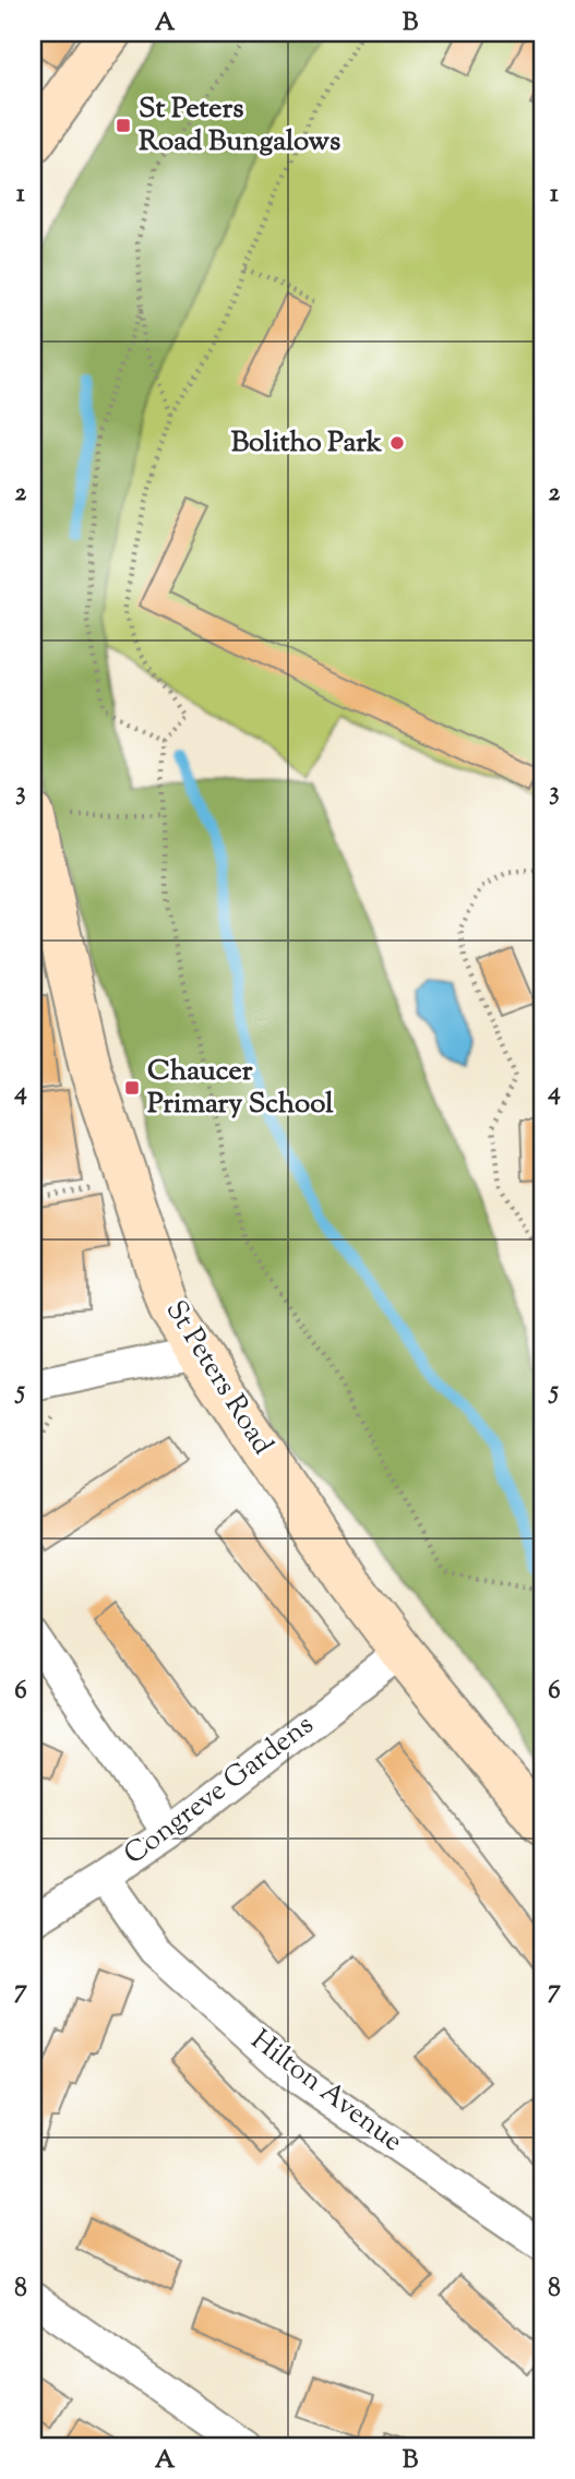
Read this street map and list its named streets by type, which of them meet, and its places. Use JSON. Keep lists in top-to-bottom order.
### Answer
{
  "streets": {
    "street": ["St Peters Road", "Congreve Gardens", "Hilton Avenue"]
  },
  "crossings": [
    ["St Peters Road", "Congreve Gardens"],
    ["Congreve Gardens", "Hilton Avenue"]
  ],
  "places": {
    "transit": ["St Peters Road Bungalows", "Chaucer Primary School"],
    "other": ["Bolitho Park"]
  },
  "grid": {
    "columns": ["A", "B"],
    "rows": [
      "1",
      "2",
      "3",
      "4",
      "5",
      "6",
      "7",
      "8"
    ]
  }
}
